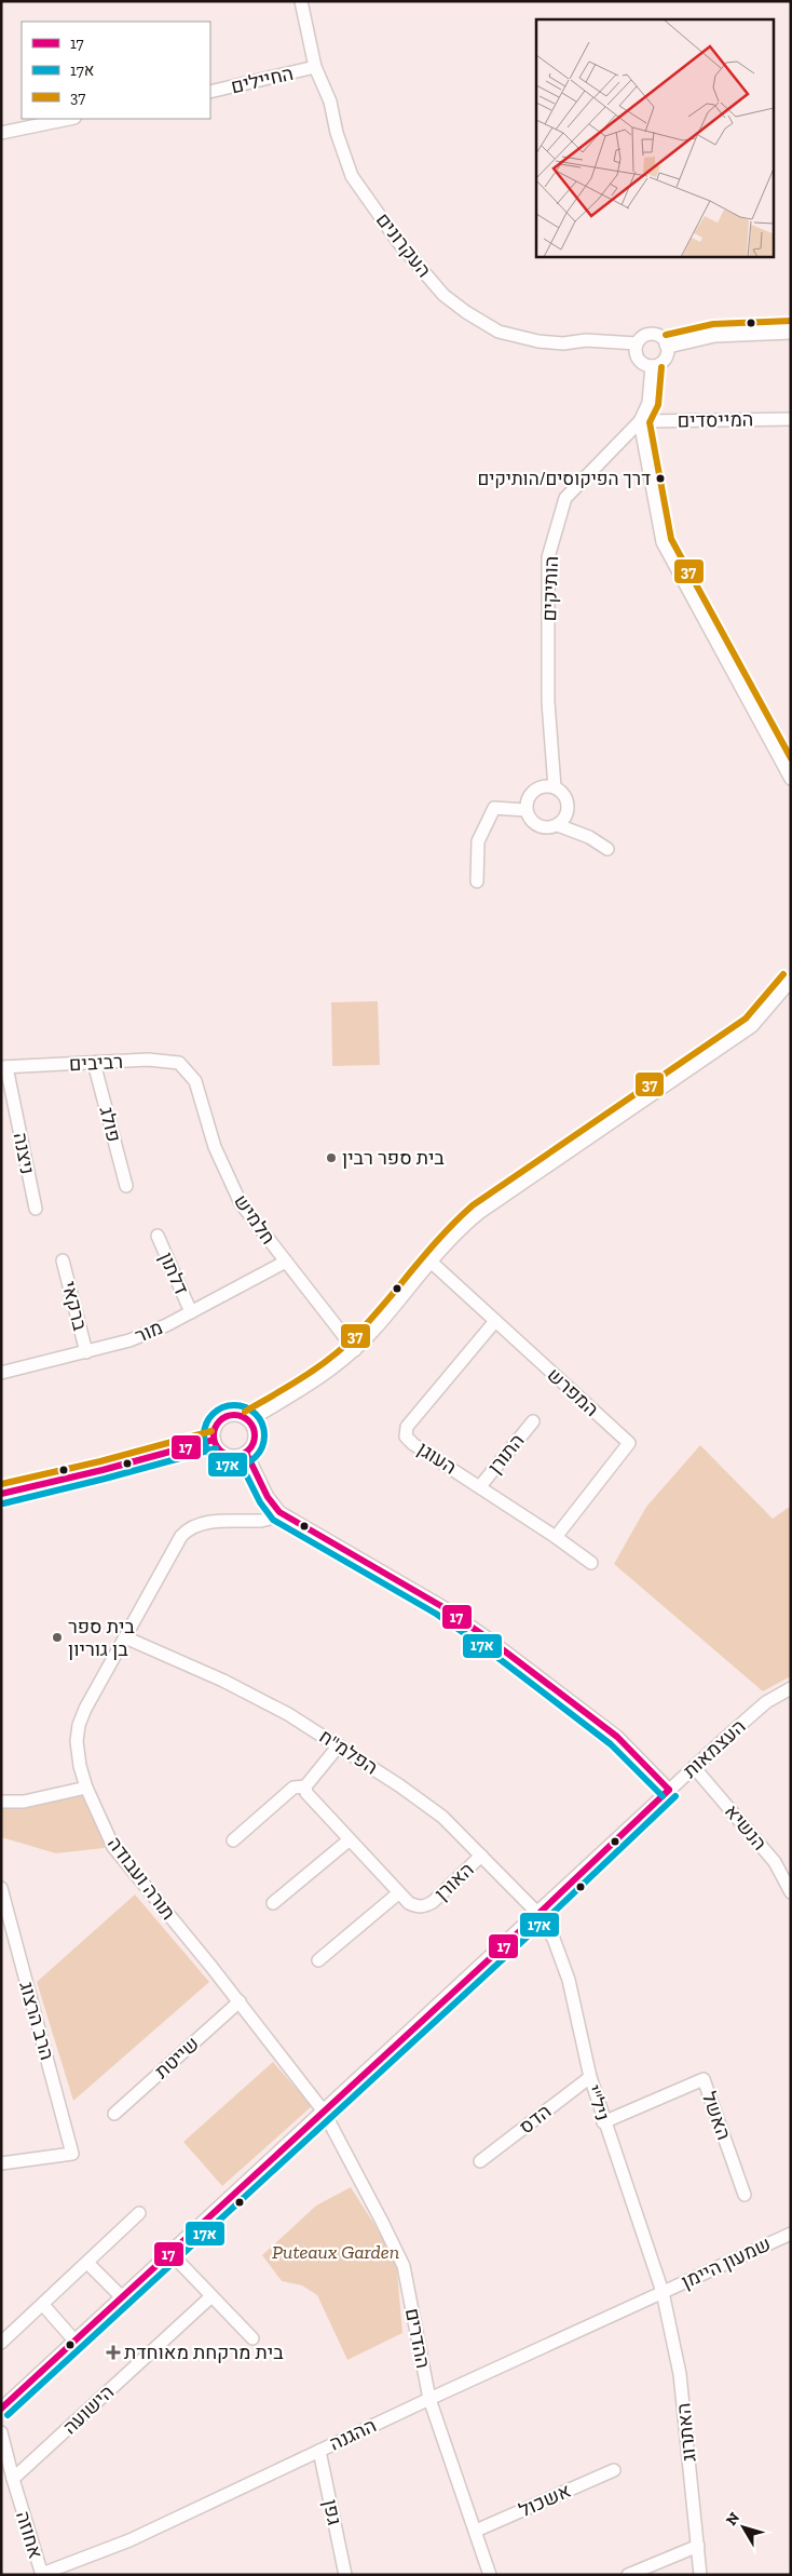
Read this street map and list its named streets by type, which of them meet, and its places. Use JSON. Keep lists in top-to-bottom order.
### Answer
{
  "streets": {
    "street": [
      "החיילים",
      "העקרונים",
      "המייסדים",
      "הותיקים",
      "רביבים",
      "פולג",
      "ניצנה",
      "חלמיש",
      "דלתון",
      "ברקאי",
      "מור",
      "המפרש",
      "התורן",
      "העוגן",
      "העצמאות",
      "הפלמ\"ח",
      "הנשיא",
      "תורה ועבודה",
      "האורן",
      "הרב הרצוג",
      "שייטת",
      "ניל\"י",
      "האשל",
      "הדס",
      "שמעון היימן",
      "ההדרים",
      "הישועה",
      "האתרוג",
      "ההגנה",
      "אשכול",
      "גפן",
      "אחוזה"
    ]
  },
  "crossings": [
    ["החיילים", "העקרונים"],
    ["המייסדים", "הותיקים"],
    ["רביבים", "פולג"],
    ["רביבים", "ניצנה"],
    ["רביבים", "חלמיש"],
    ["חלמיש", "מור"],
    ["דלתון", "מור"],
    ["ברקאי", "מור"],
    ["המפרש", "העוגן"],
    ["התורן", "העוגן"],
    ["העצמאות", "הפלמ\"ח"],
    ["העצמאות", "הנשיא"],
    ["העצמאות", "תורה ועבודה"],
    ["העצמאות", "ניל\"י"],
    ["העצמאות", "ההדרים"],
    ["הפלמ\"ח", "תורה ועבודה"],
    ["הפלמ\"ח", "האורן"],
    ["הפלמ\"ח", "ניל\"י"],
    ["תורה ועבודה", "שייטת"],
    ["תורה ועבודה", "ההדרים"],
    ["ניל\"י", "האשל"],
    ["ניל\"י", "הדס"],
    ["ניל\"י", "שמעון היימן"],
    ["ניל\"י", "האתרוג"],
    ["ניל\"י", "ההגנה"],
    ["שמעון היימן", "האתרוג"],
    ["שמעון היימן", "ההגנה"],
    ["ההדרים", "ההגנה"],
    ["ההדרים", "אשכול"],
    ["הישועה", "אחוזה"],
    ["האתרוג", "ההגנה"],
    ["ההגנה", "גפן"],
    ["ההגנה", "אחוזה"]
  ],
  "parks": ["Puteaux Garden"],
  "places": {
    "other": ["דרך הפיקוסים/הותיקים", "בית ספר רבין", "בית ספר בן גוריון"],
    "health": ["בית מרקחת מאוחדת"]
  },
  "lines": ["transit line 37", "transit line 17א", "transit line 17"],
  "legend": ["17", "17א", "37"],
  "north": "top left"
}
